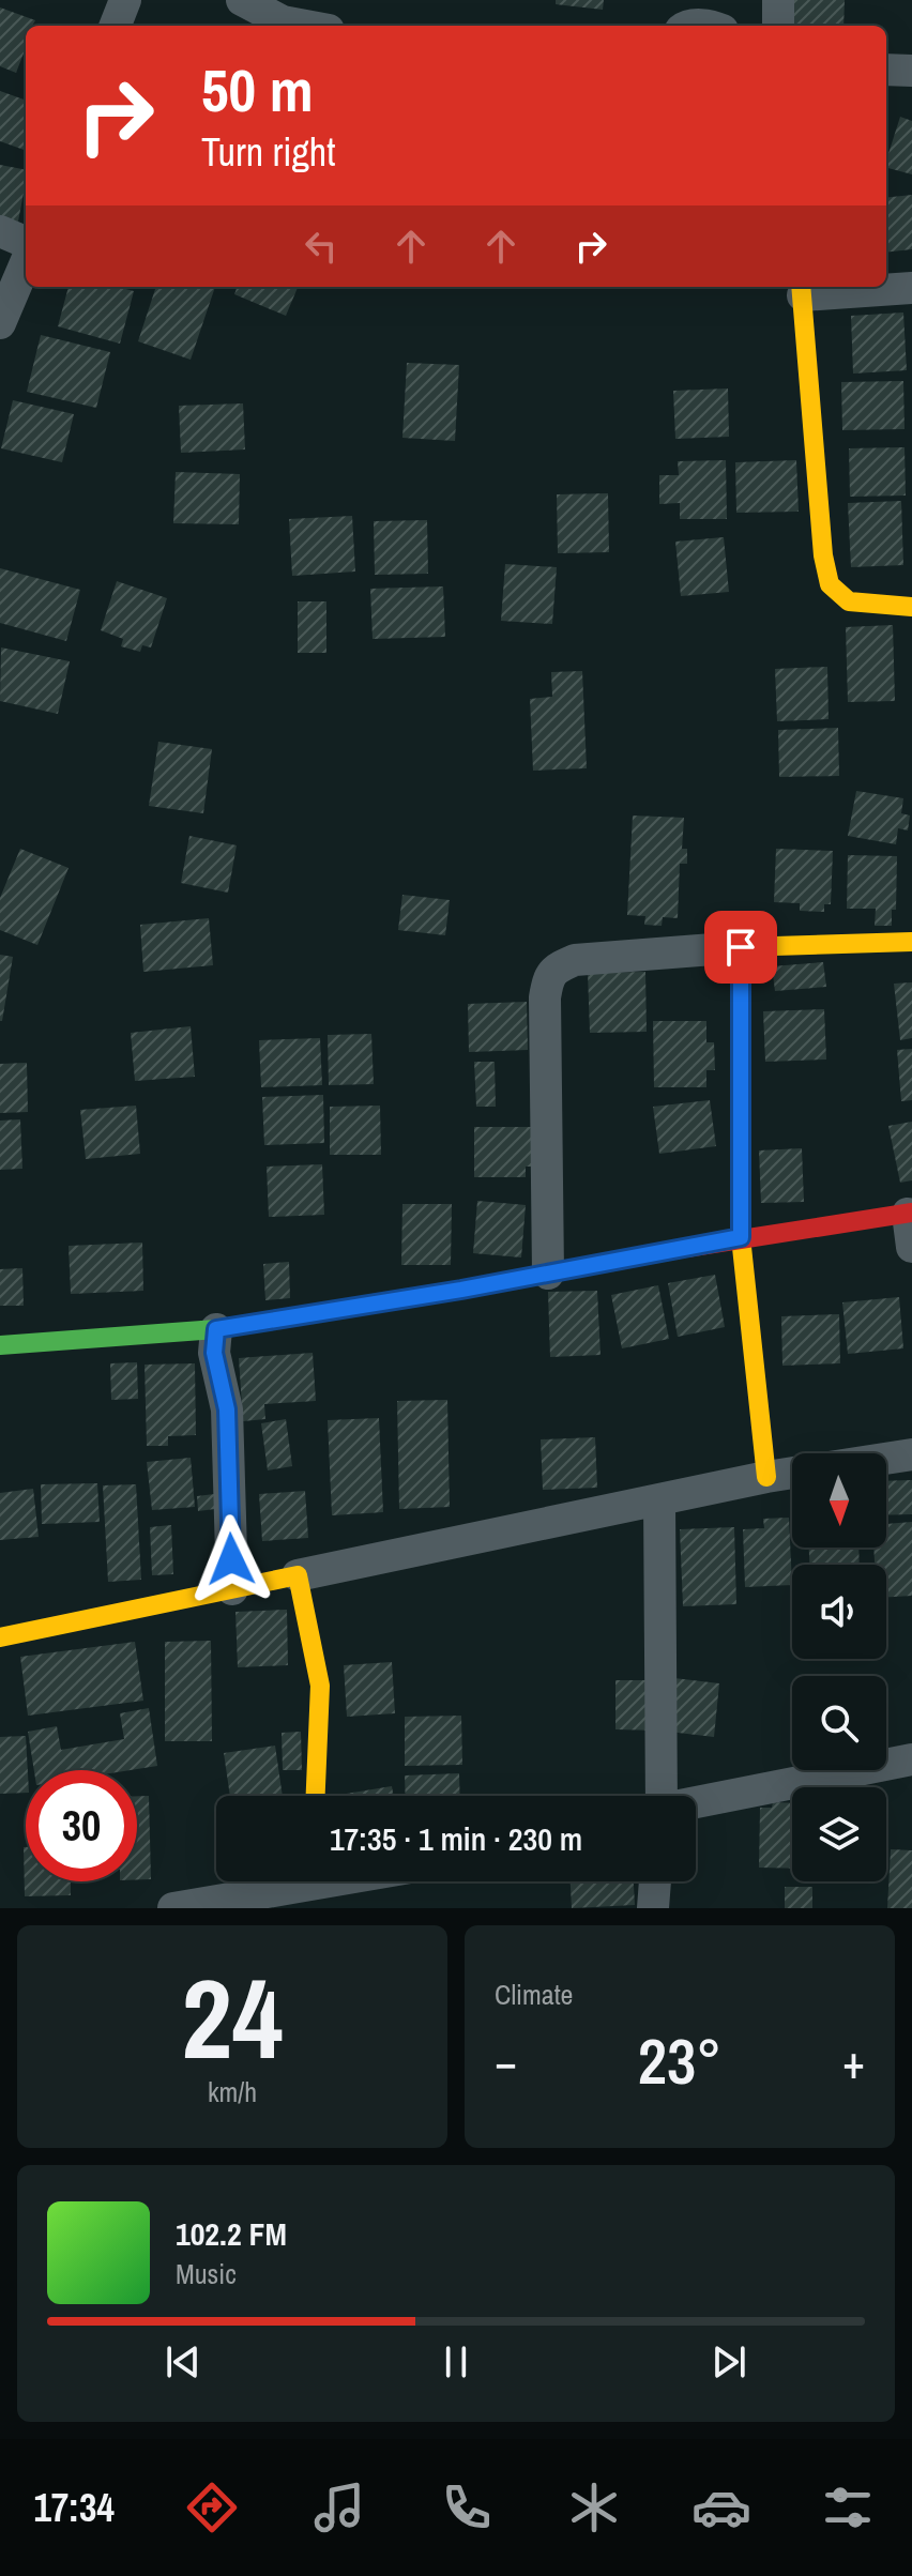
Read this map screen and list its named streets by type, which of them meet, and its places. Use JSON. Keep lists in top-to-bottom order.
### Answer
{
  "north": "bottom",
  "page": {
    "turn": ["50 m", "Turn right"],
    "limit": "30",
    "trip": "17:35 · 1 min · 230 m",
    "tile": [
      ["24", "km/h"],
      "Climate"
    ],
    "heat": ["−", "23°", "+"],
    "song": ["102.2 FM", "Music"],
    "tabs": "17:34"
  }
}
